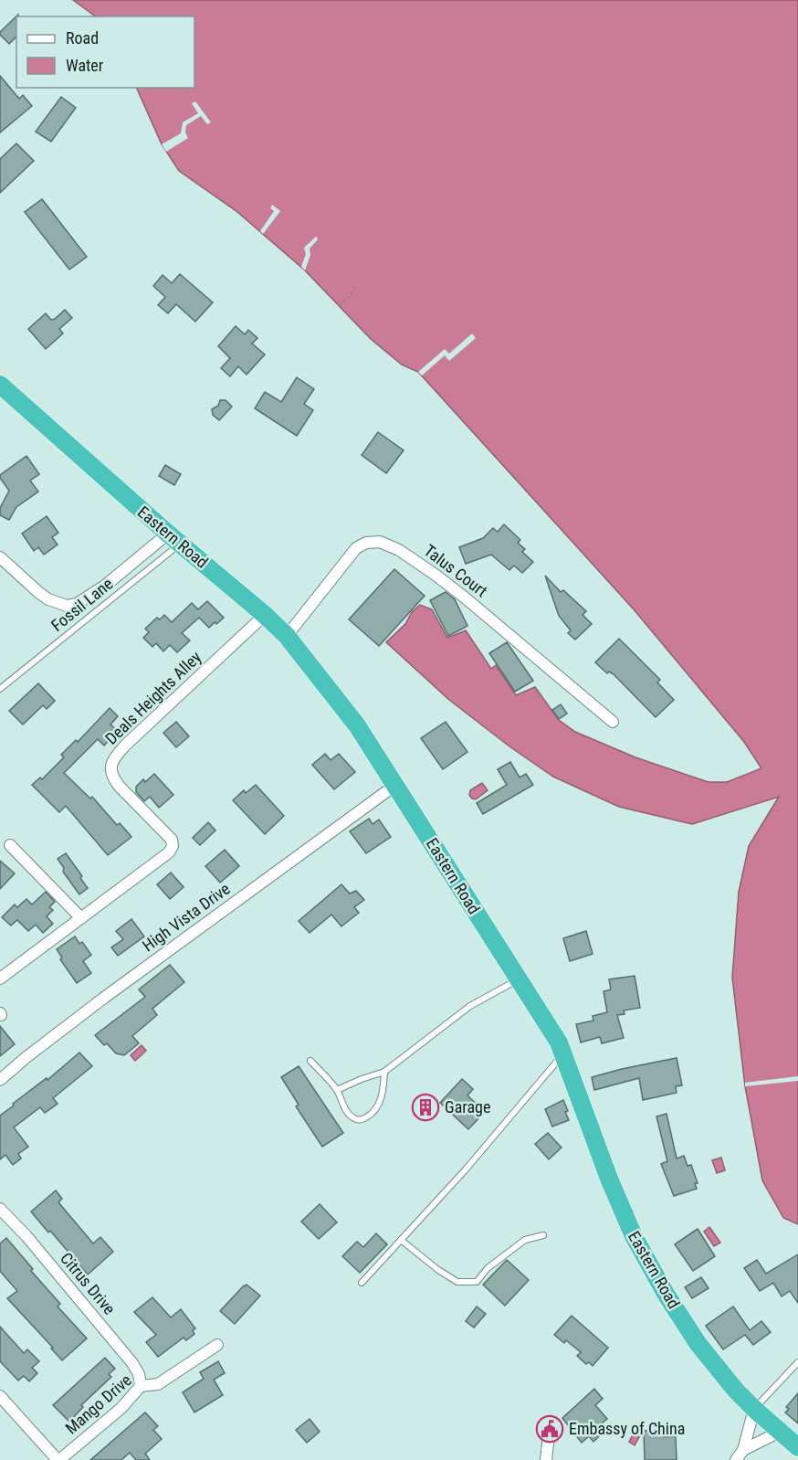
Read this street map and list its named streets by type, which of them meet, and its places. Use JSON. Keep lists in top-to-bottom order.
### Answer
{
  "streets": {
    "highway": ["Eastern Road"],
    "street": [
      "Talus Court",
      "Deals Heights Alley",
      "High Vista Drive",
      "Citrus Drive",
      "Mango Drive"
    ],
    "lane": ["Fossil Lane"]
  },
  "crossings": [
    ["Eastern Road", "Talus Court"],
    ["Eastern Road", "Fossil Lane"],
    ["Eastern Road", "Deals Heights Alley"],
    ["Eastern Road", "High Vista Drive"],
    ["Citrus Drive", "Mango Drive"]
  ],
  "places": {
    "building": ["Garage"],
    "public building": ["Embassy of China"]
  },
  "legend": ["Road", "Water"]
}
